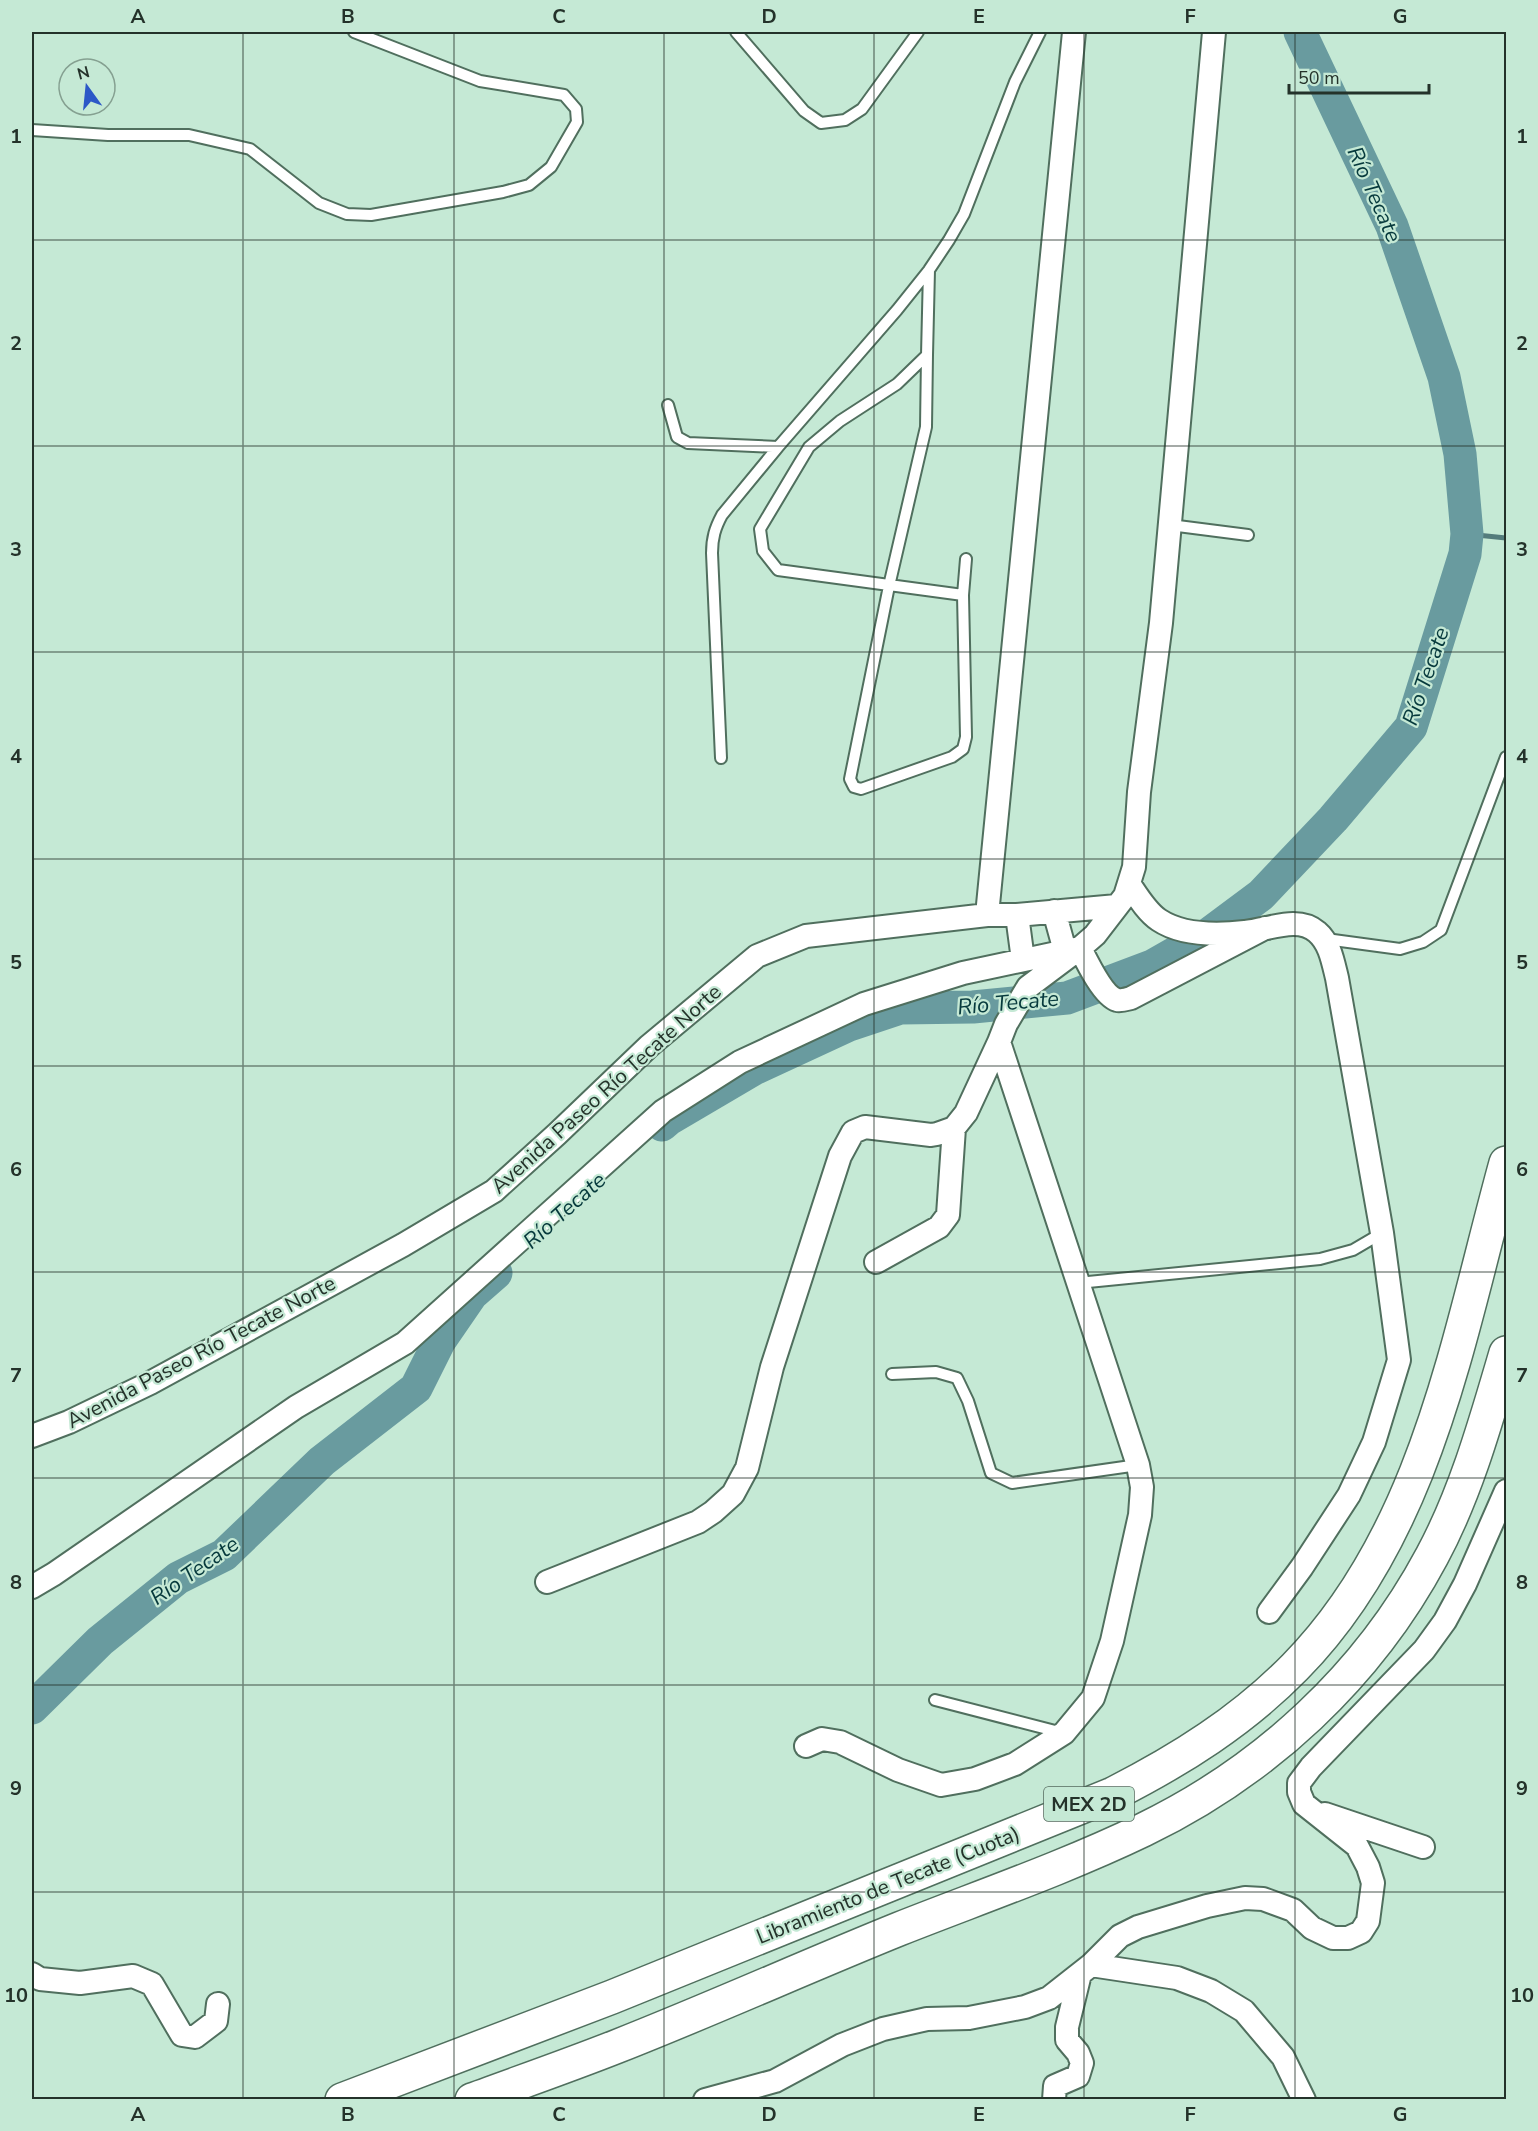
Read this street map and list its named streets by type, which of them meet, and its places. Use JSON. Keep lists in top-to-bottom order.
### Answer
{
  "streets": {
    "highway": ["MEX 2D", "Libramiento de Tecate (Cuota)"],
    "street": ["Avenida Paseo Río Tecate Norte"]
  },
  "water": ["Río Tecate"],
  "scale_bar": "50 m",
  "north": "top",
  "grid": {
    "columns": [
      "A",
      "B",
      "C",
      "D",
      "E",
      "F",
      "G"
    ],
    "rows": [
      "1",
      "2",
      "3",
      "4",
      "5",
      "6",
      "7",
      "8",
      "9",
      "10"
    ]
  }
}
